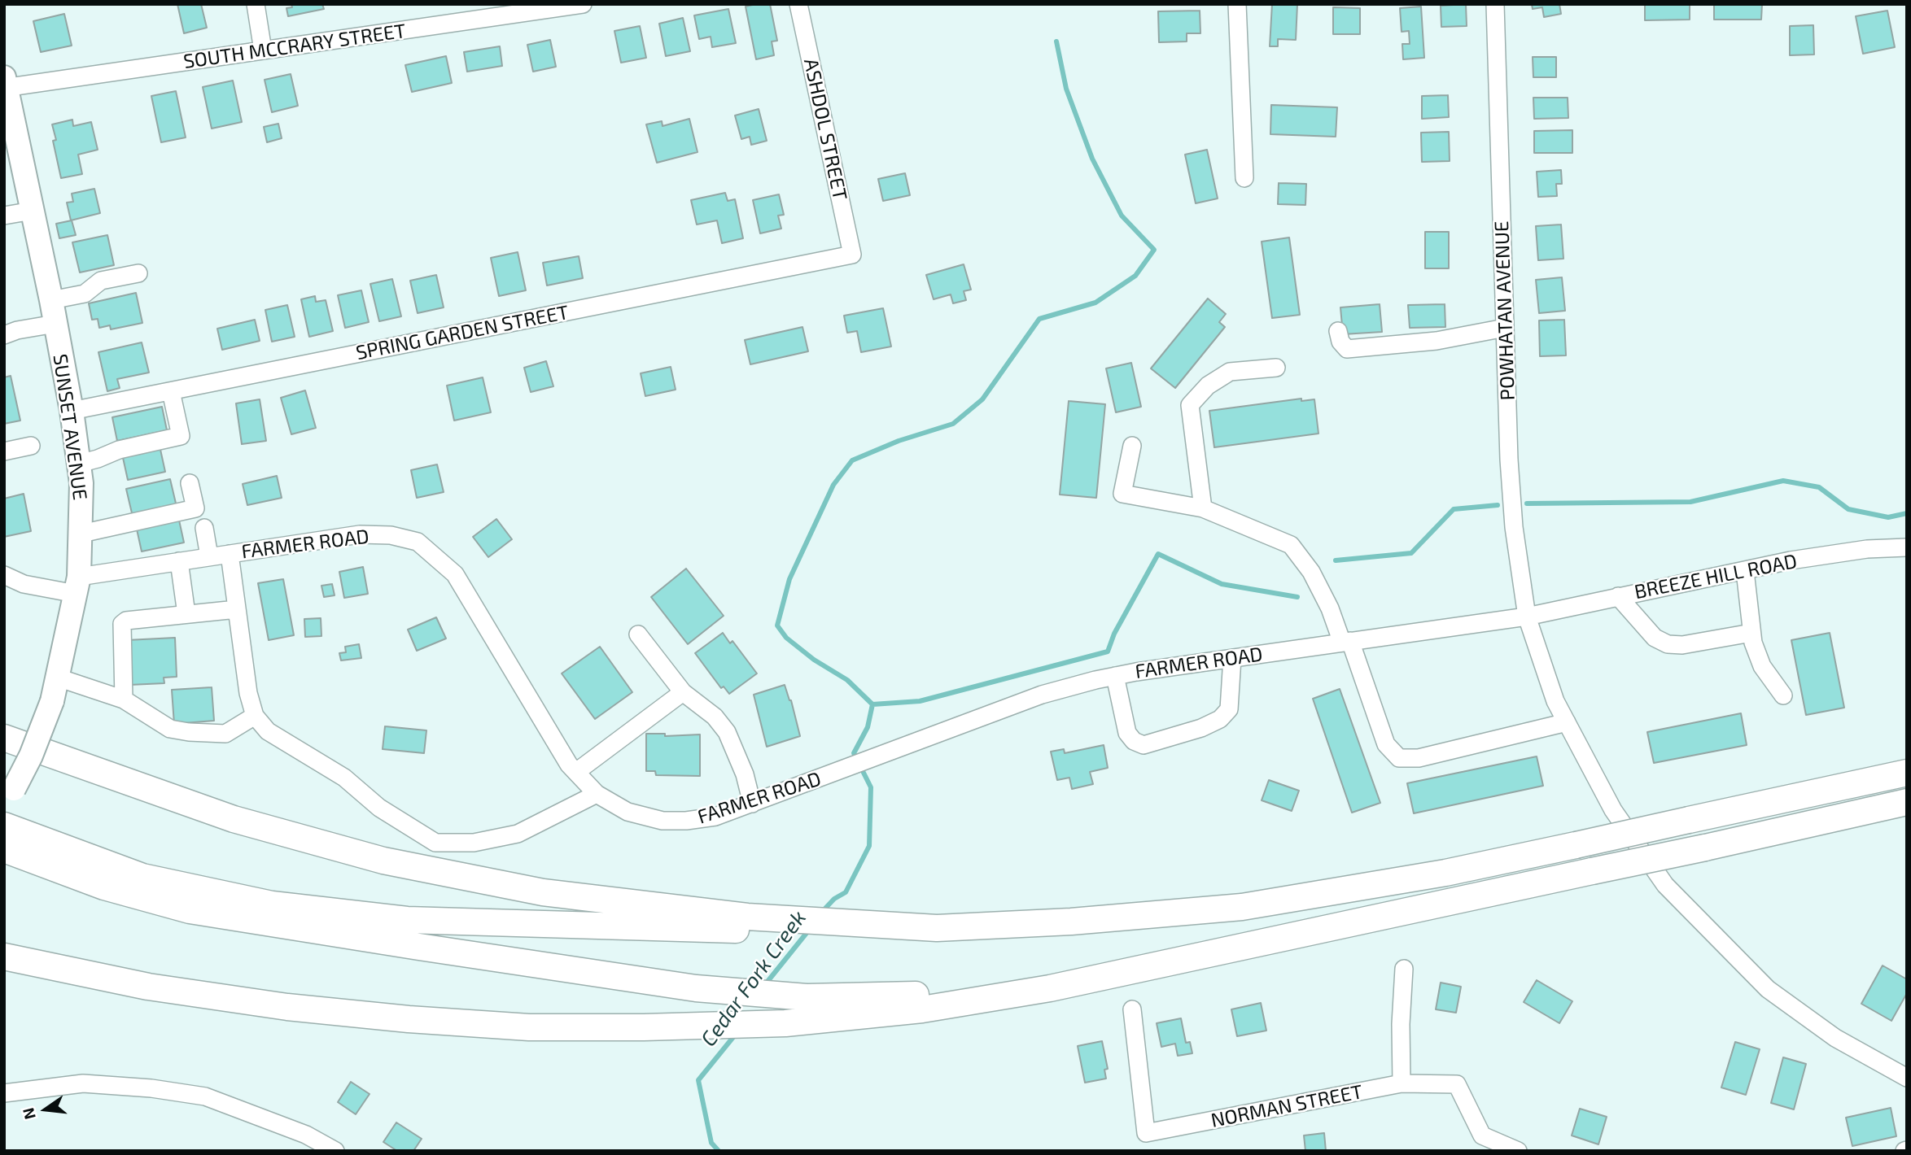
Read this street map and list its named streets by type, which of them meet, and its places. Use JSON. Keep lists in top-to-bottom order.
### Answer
{
  "streets": {
    "main road": ["SUNSET AVENUE"],
    "street": [
      "SOUTH MCCRARY STREET",
      "ASHDOL STREET",
      "POWHATAN AVENUE",
      "SPRING GARDEN STREET",
      "FARMER ROAD",
      "BREEZE HILL ROAD",
      "NORMAN STREET"
    ]
  },
  "crossings": [
    ["SOUTH MCCRARY STREET", "SUNSET AVENUE"],
    ["ASHDOL STREET", "SPRING GARDEN STREET"],
    ["POWHATAN AVENUE", "FARMER ROAD"],
    ["POWHATAN AVENUE", "BREEZE HILL ROAD"],
    ["SPRING GARDEN STREET", "SUNSET AVENUE"],
    ["SUNSET AVENUE", "FARMER ROAD"],
    ["FARMER ROAD", "BREEZE HILL ROAD"]
  ],
  "water": ["Cedar Fork Creek"],
  "north": "left"
}
